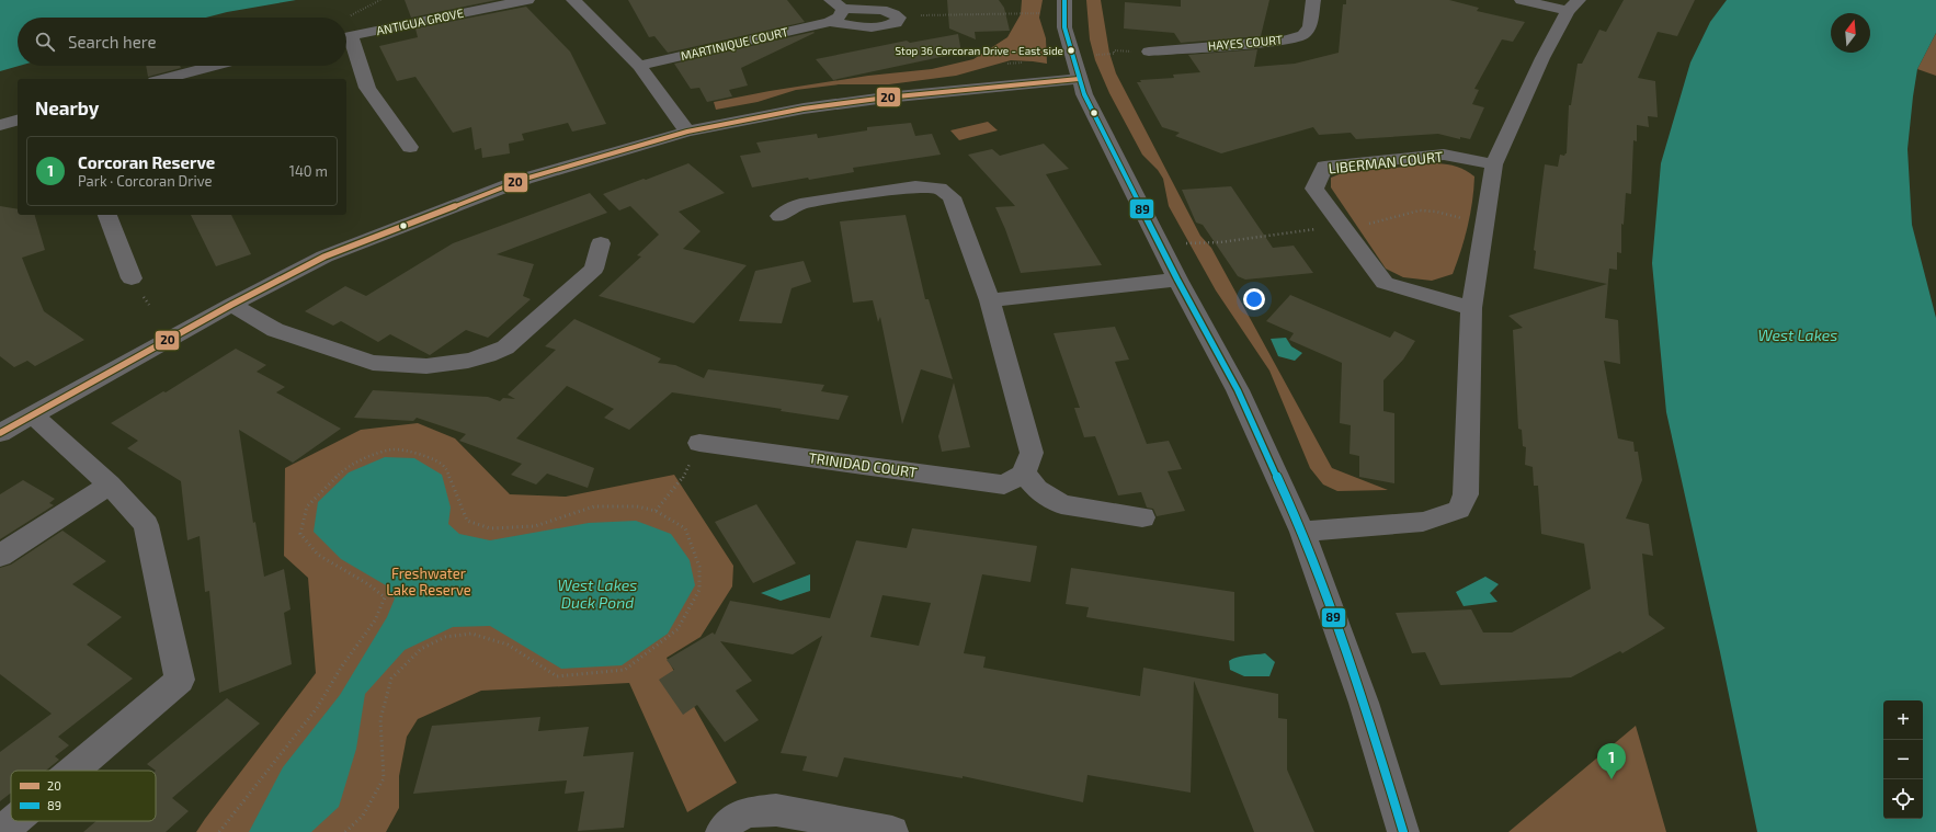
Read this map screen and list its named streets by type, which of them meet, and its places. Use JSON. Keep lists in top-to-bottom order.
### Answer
{
  "streets": {
    "street": [
      "ANTIGUA GROVE",
      "HAYES COURT",
      "MARTINIQUE COURT",
      "LIBERMAN COURT",
      "TRINIDAD COURT"
    ]
  },
  "water": ["West Lakes", "West Lakes Duck Pond"],
  "parks": ["Freshwater Lake Reserve"],
  "places": ["Stop 36 Corcoran Drive - East side"],
  "lines": ["transit line 89", "transit line 20"],
  "legend": ["20", "89"],
  "north": "top",
  "page": {
    "search": "Search here",
    "heading": "Nearby",
    "list": [
      {
        "mark": "1",
        "name": "Corcoran Reserve",
        "note": "Park · Corcoran Drive",
        "value": "140 m"
      }
    ],
    "map_buttons": ["+", "−"],
    "pins": "1"
  }
}
